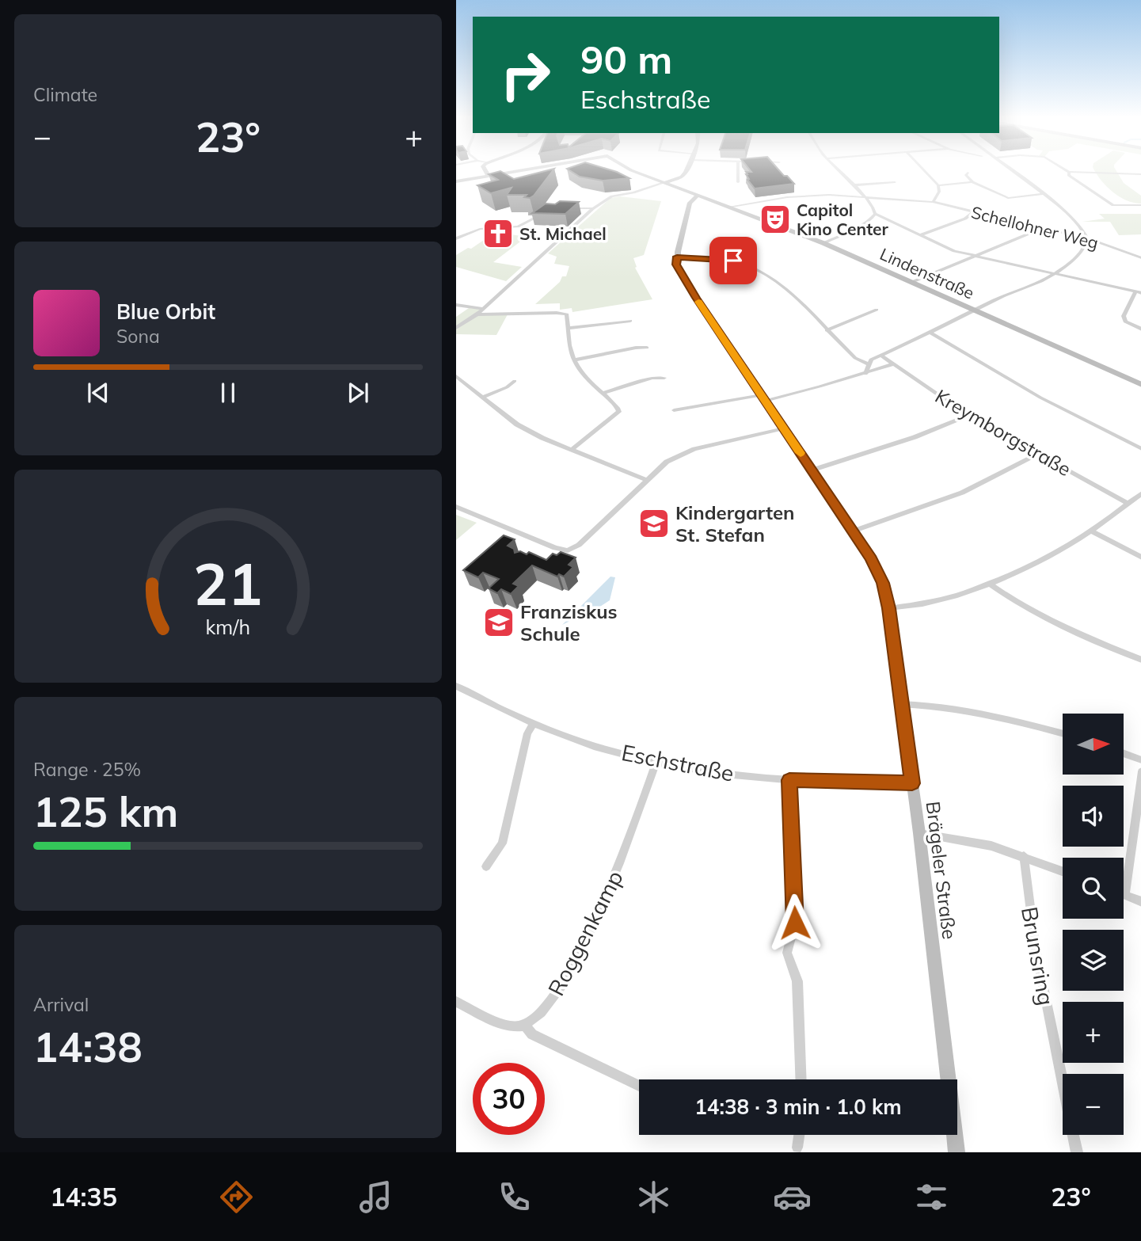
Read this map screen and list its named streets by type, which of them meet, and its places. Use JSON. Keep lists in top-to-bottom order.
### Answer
{
  "streets": {
    "street": [
      "Schellohner Weg",
      "Lindenstraße",
      "Kreymborgstraße",
      "Eschstraße",
      "Brägeler Straße",
      "Roggenkamp",
      "Brunsring"
    ]
  },
  "crossings": [
    ["Schellohner Weg", "Lindenstraße"],
    ["Eschstraße", "Brägeler Straße"],
    ["Eschstraße", "Roggenkamp"]
  ],
  "places": {
    "theatre": ["Capitol Kino Center"],
    "church": ["St. Michael"],
    "school or university": ["Kindergarten St. Stefan", "Franziskus Schule"]
  },
  "north": "right",
  "page": {
    "tile": [
      "Climate",
      ["Range · 25%", "125 km"],
      ["Arrival", "14:38"]
    ],
    "turn": ["90 m", "Eschstraße"],
    "heat": ["−", "23°", "+"],
    "song": ["Blue Orbit", "Sona"],
    "map_buttons": ["+", "−"],
    "limit": "30",
    "trip": "14:38 · 3 min · 1.0 km",
    "tabs": ["14:35", "23°"],
    "gauge": ["21", "km/h"]
  }
}
